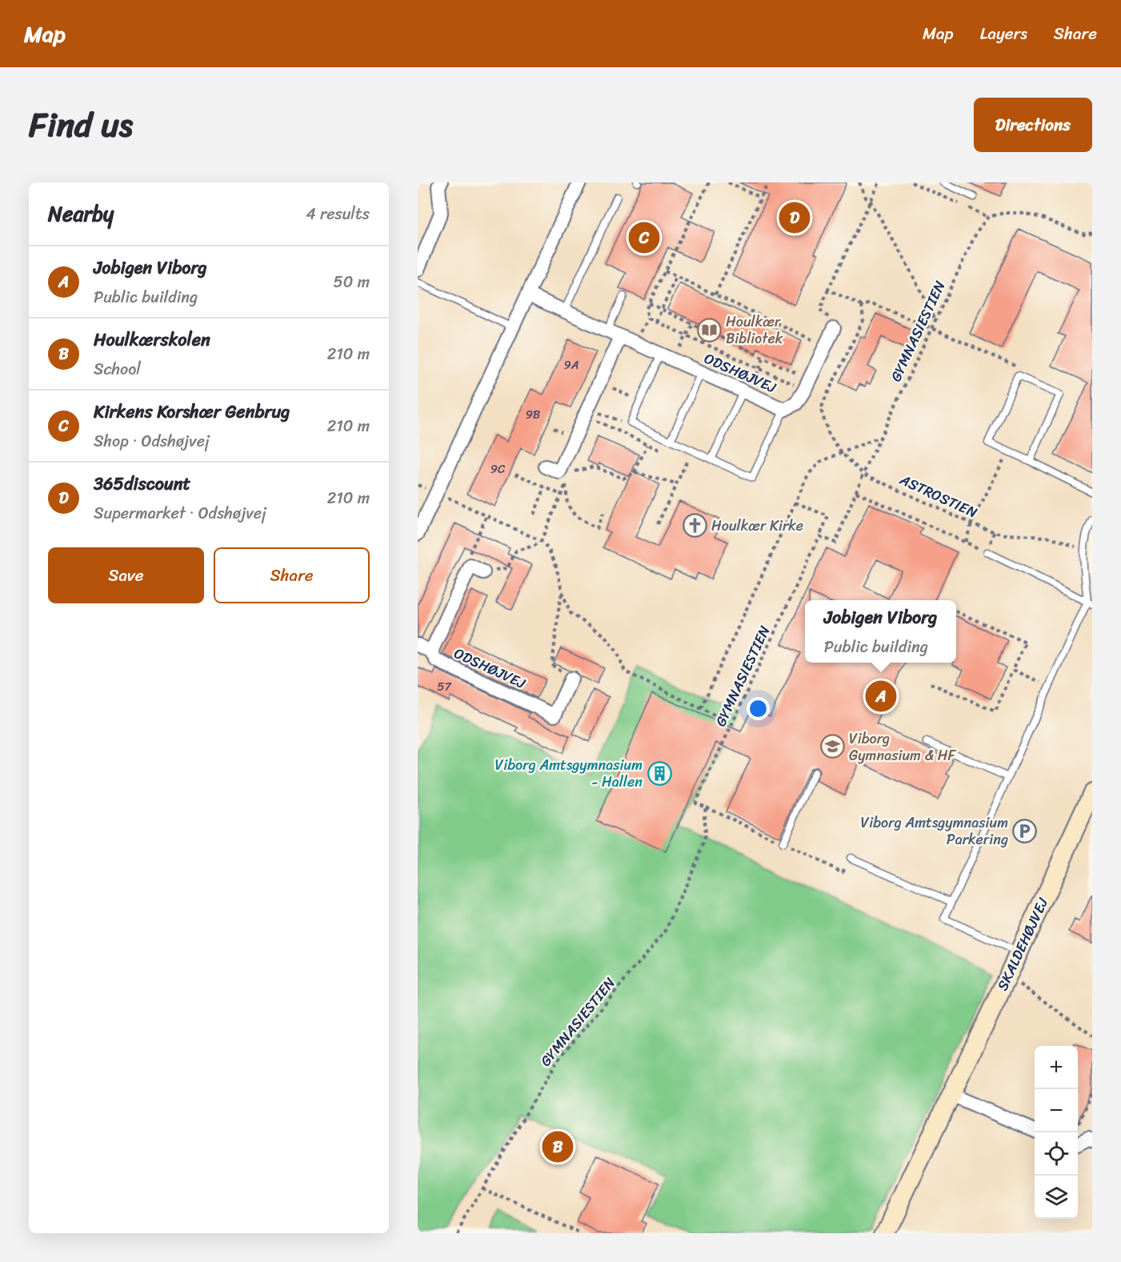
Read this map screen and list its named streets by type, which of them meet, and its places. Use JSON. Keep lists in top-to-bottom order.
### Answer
{
  "streets": {
    "street": ["ODSHØJVEJ", "SKALDEHØJVEJ"],
    "path": ["GYMNASIESTIEN", "ASTROSTIEN"]
  },
  "crossings": [
    ["GYMNASIESTIEN", "ASTROSTIEN"]
  ],
  "places": {
    "library": ["Houlkær Bibliotek"],
    "church": ["Houlkær Kirke"],
    "school or university": ["Viborg Gymnasium & HF"],
    "building": ["Viborg Amtsgymnasium - Hallen"],
    "parking": ["Viborg Amtsgymnasium Parkering"]
  },
  "house_numbers": [
    "9A",
    "9B",
    "9C",
    "57"
  ],
  "page": {
    "header": "Map",
    "nav": ["Map", "Layers", "Share"],
    "title": "Find us",
    "buttons": [
      "Directions",
      ["Save", "Share"]
    ],
    "heading": ["Nearby", "4 results"],
    "pins": [
      "D",
      "C",
      "A",
      "B"
    ],
    "list": [
      {
        "mark": "A",
        "name": "Jobigen Viborg",
        "note": "Public building",
        "value": "50 m"
      },
      {
        "mark": "B",
        "name": "Houlkærskolen",
        "note": "School",
        "value": "210 m"
      },
      {
        "mark": "C",
        "name": "Kirkens Korshær Genbrug",
        "note": "Shop · Odshøjvej",
        "value": "210 m"
      },
      {
        "mark": "D",
        "name": "365discount",
        "note": "Supermarket · Odshøjvej",
        "value": "210 m"
      }
    ],
    "popup": ["Jobigen Viborg", "Public building"],
    "map_buttons": ["+", "−"]
  }
}
